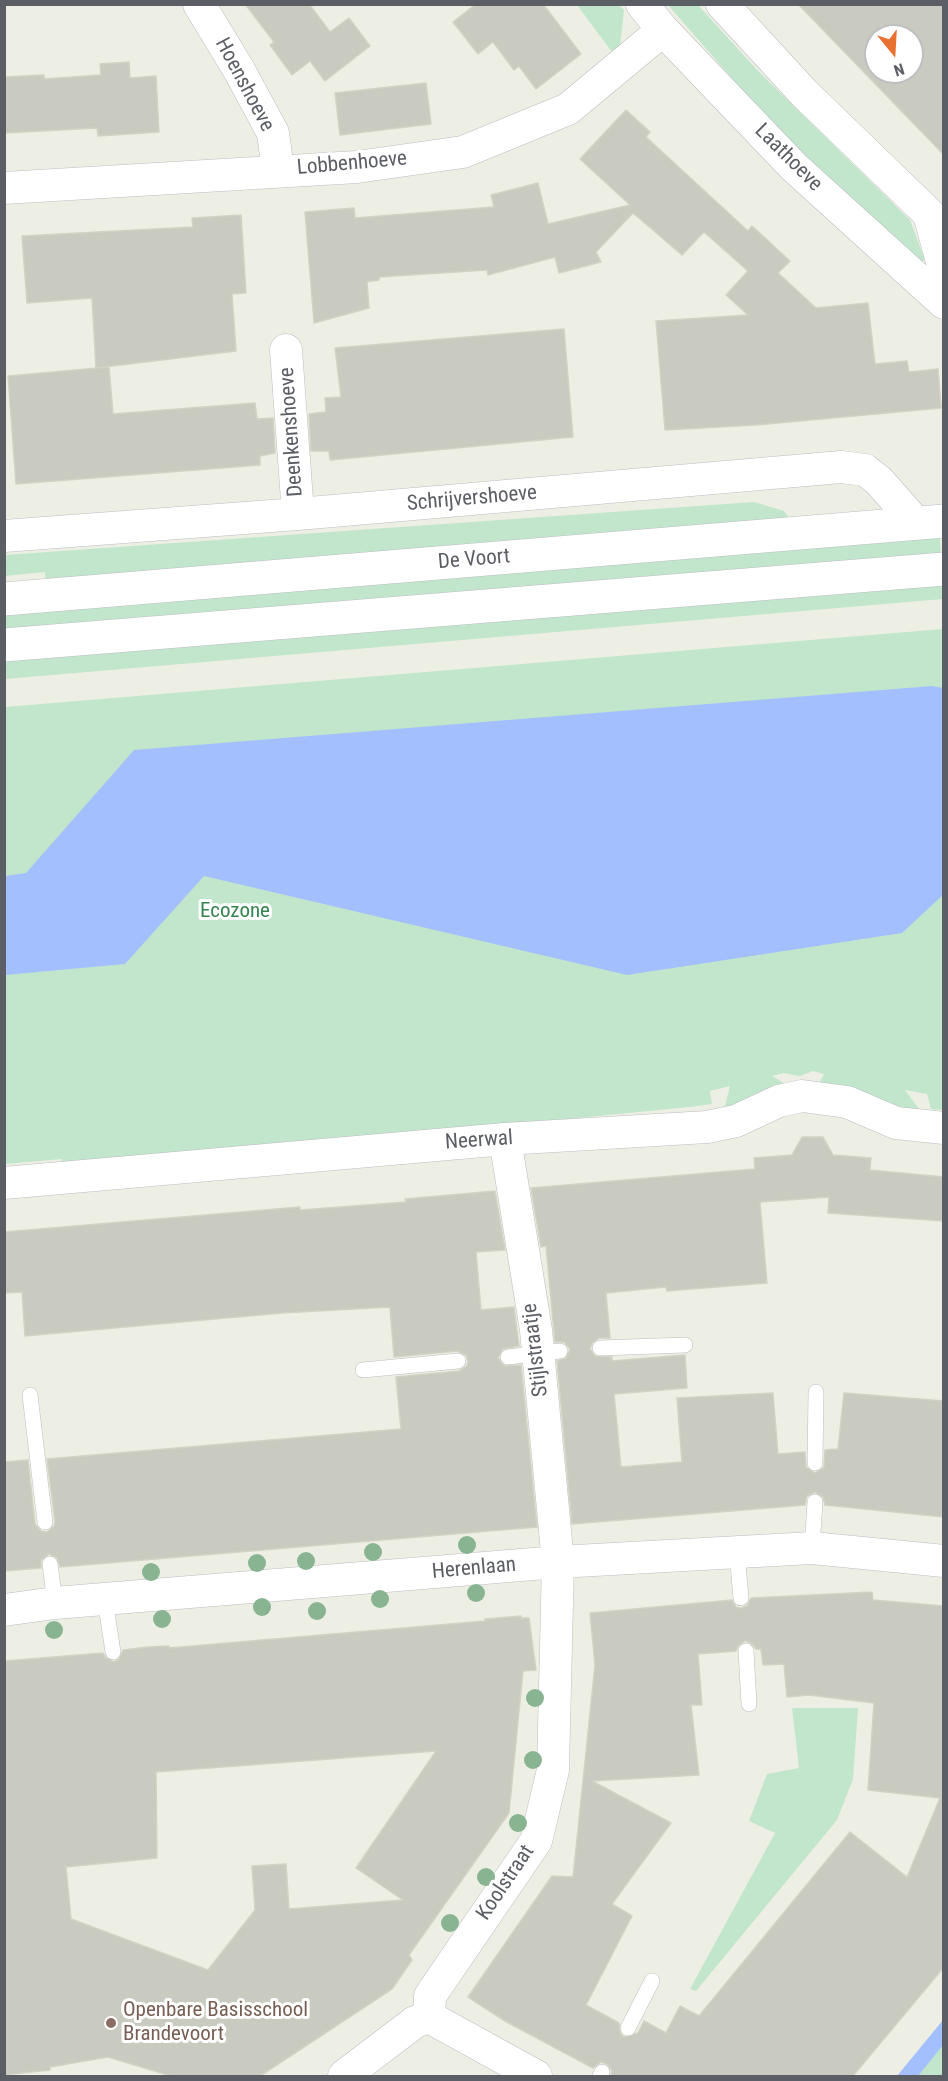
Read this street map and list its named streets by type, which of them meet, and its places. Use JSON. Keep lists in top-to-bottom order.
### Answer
{
  "streets": {
    "street": [
      "Hoenshoeve",
      "Laathoeve",
      "Lobbenhoeve",
      "Deenkenshoeve",
      "Schrijvershoeve",
      "De Voort",
      "Neerwal",
      "Stijlstraatje",
      "Herenlaan",
      "Koolstraat"
    ]
  },
  "crossings": [
    ["Hoenshoeve", "Lobbenhoeve"],
    ["Laathoeve", "Lobbenhoeve"],
    ["Deenkenshoeve", "Schrijvershoeve"],
    ["Schrijvershoeve", "De Voort"],
    ["Neerwal", "Stijlstraatje"],
    ["Stijlstraatje", "Herenlaan"],
    ["Stijlstraatje", "Koolstraat"],
    ["Herenlaan", "Koolstraat"]
  ],
  "parks": ["Ecozone"],
  "places": ["Openbare Basisschool Brandevoort"],
  "north": "bottom"
}
